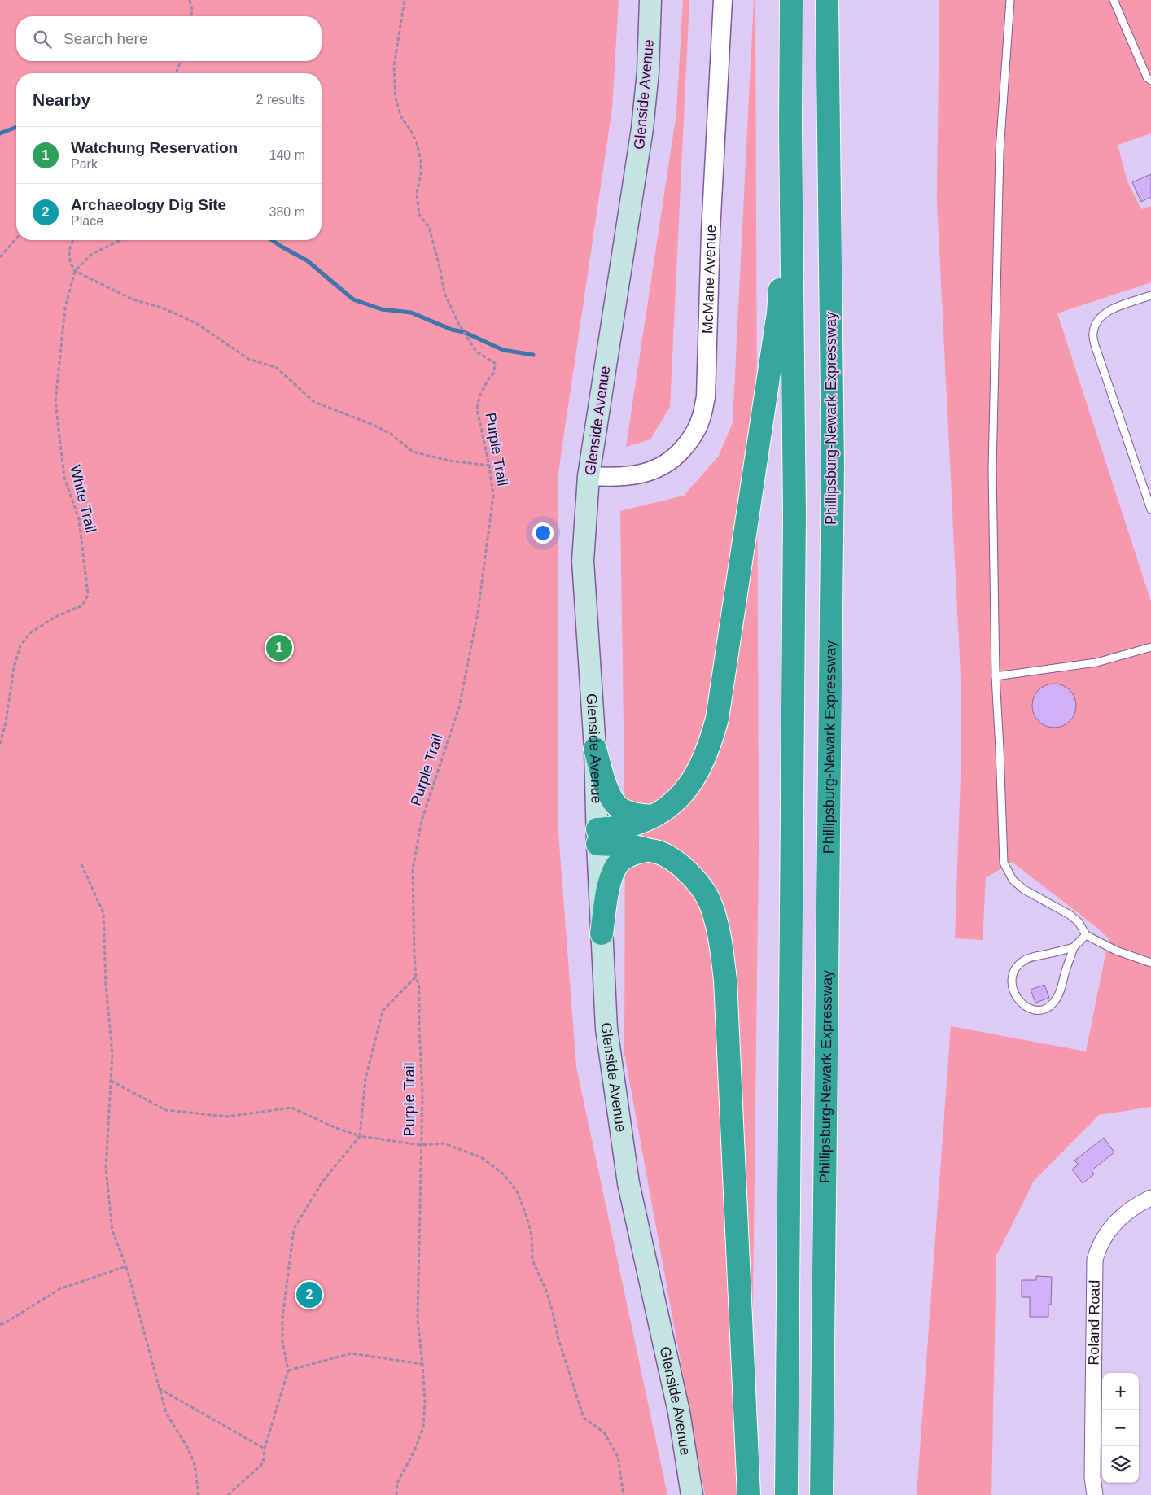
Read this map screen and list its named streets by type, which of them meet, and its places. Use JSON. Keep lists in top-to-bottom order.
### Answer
{
  "streets": {
    "highway": ["Phillipsburg-Newark Expressway"],
    "main road": ["Glenside Avenue"],
    "street": ["McMane Avenue", "Roland Road"],
    "path": ["Purple Trail", "White Trail"]
  },
  "crossings": [
    ["Glenside Avenue", "McMane Avenue"]
  ],
  "page": {
    "search": "Search here",
    "heading": ["Nearby", "2 results"],
    "list": [
      {
        "mark": "1",
        "name": "Watchung Reservation",
        "note": "Park",
        "value": "140 m"
      },
      {
        "mark": "2",
        "name": "Archaeology Dig Site",
        "note": "Place",
        "value": "380 m"
      }
    ],
    "pins": ["1", "2"],
    "map_buttons": ["+", "−"]
  }
}
